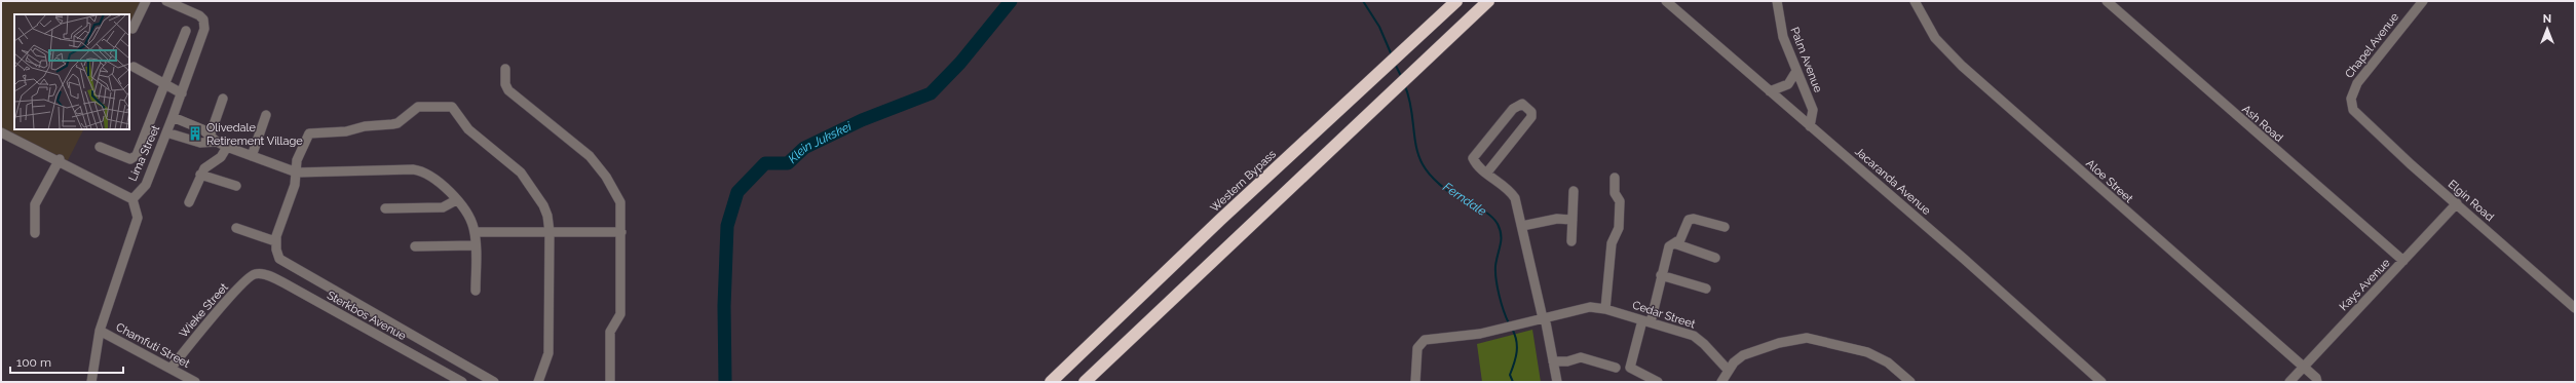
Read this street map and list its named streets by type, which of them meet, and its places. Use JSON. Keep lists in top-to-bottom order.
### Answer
{
  "streets": {
    "highway": ["Western Bypass"],
    "street": [
      "Chapel Avenue",
      "Palm Avenue",
      "Ash Road",
      "Lima Street",
      "Jacaranda Avenue",
      "Aloe Street",
      "Elgin Road",
      "Kays Avenue",
      "Wieke Street",
      "Cedar Street",
      "Sterkbos Avenue",
      "Chamfuti Street"
    ]
  },
  "crossings": [
    ["Chapel Avenue", "Elgin Road"],
    ["Palm Avenue", "Jacaranda Avenue"],
    ["Ash Road", "Kays Avenue"],
    ["Aloe Street", "Kays Avenue"],
    ["Elgin Road", "Kays Avenue"],
    ["Wieke Street", "Sterkbos Avenue"],
    ["Wieke Street", "Chamfuti Street"]
  ],
  "water": ["Klein Jukskei", "Ferndale"],
  "places": {
    "building": ["Olivedale Retirement Village"]
  },
  "scale_bar": "100 m",
  "north": "top"
}
